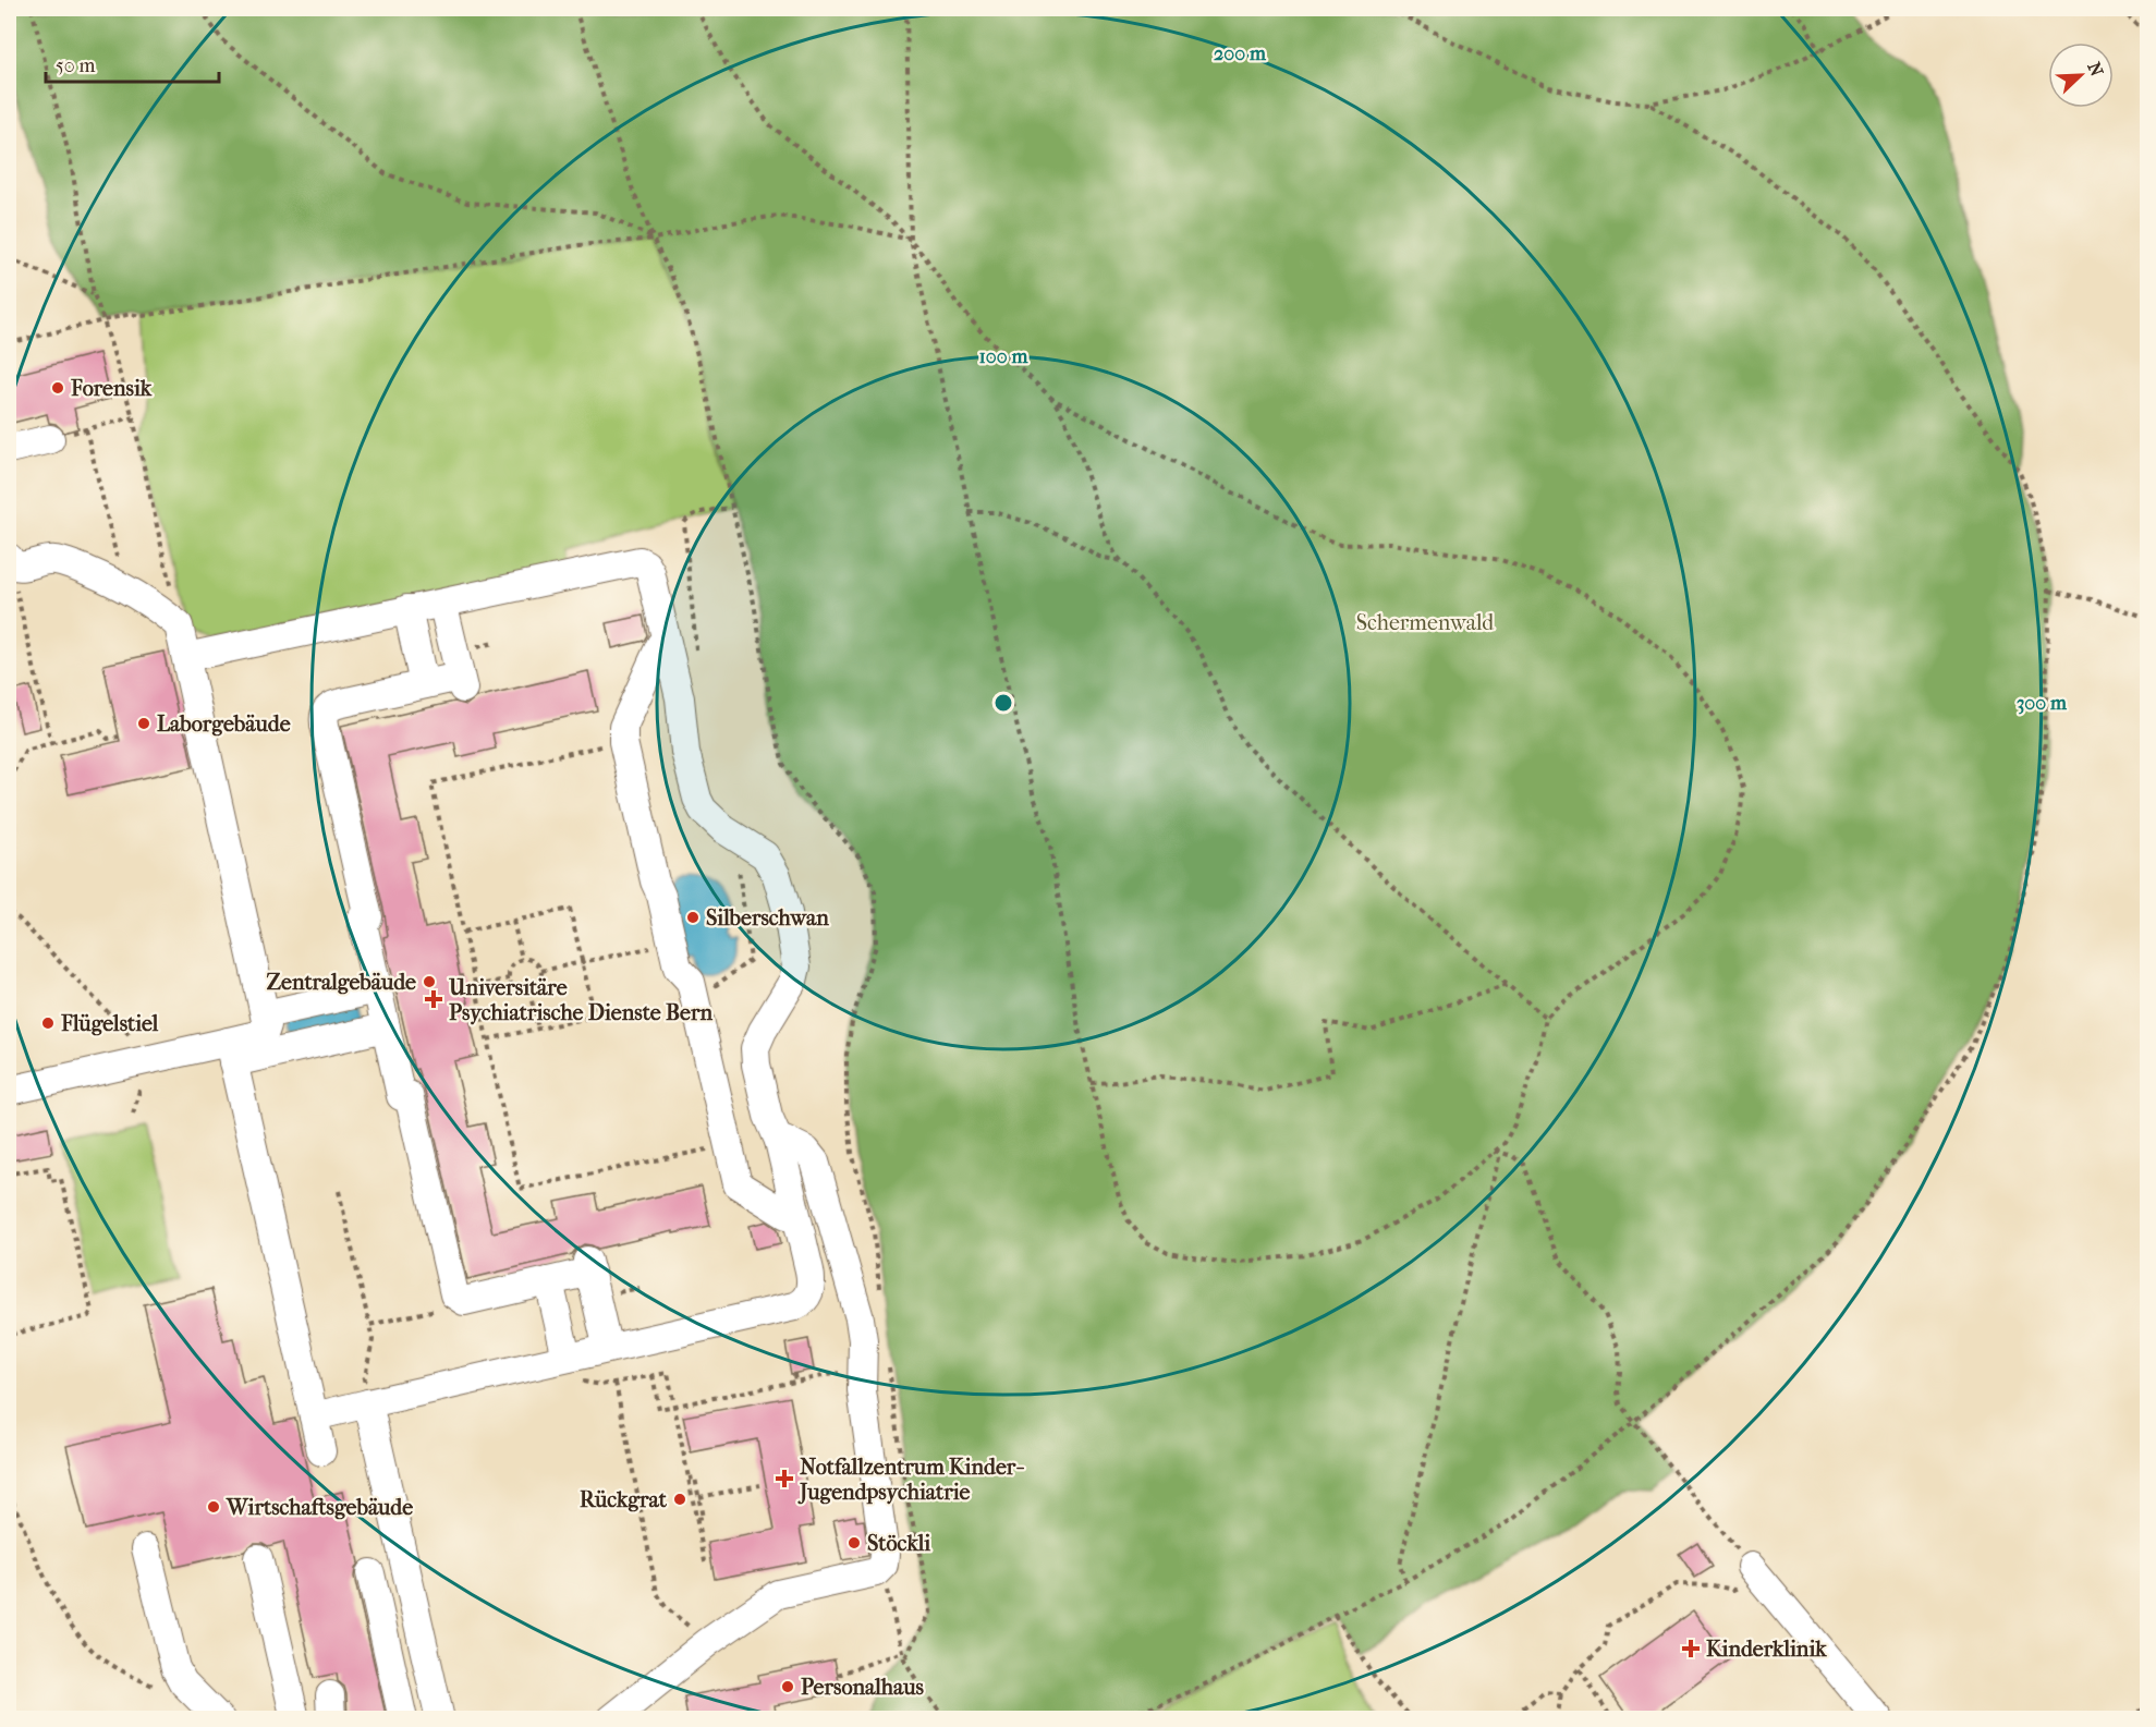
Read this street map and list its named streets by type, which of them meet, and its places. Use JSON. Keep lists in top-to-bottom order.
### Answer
{
  "parks": ["Schermenwald"],
  "places": {
    "other": [
      "Forensik",
      "Laborgebäude",
      "Silberschwan",
      "Zentralgebäude",
      "Flügelstiel",
      "Rückgrat",
      "Wirtschaftsgebäude",
      "Stöckli",
      "Personalhaus"
    ],
    "health": ["Universitäre Psychiatrische Dienste Bern", "Notfallzentrum Kinder- Jugendpsychiatrie", "Kinderklinik"]
  },
  "scale_bar": "50 m",
  "north": "top right",
  "rings": ["200 m", "100 m", "300 m"]
}
